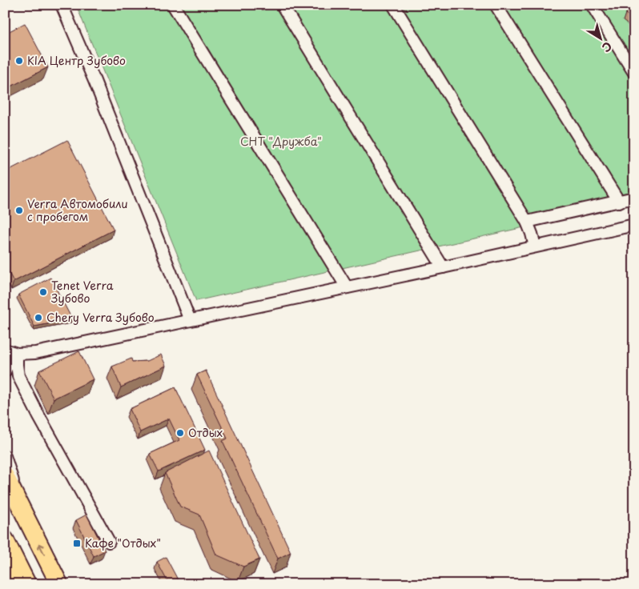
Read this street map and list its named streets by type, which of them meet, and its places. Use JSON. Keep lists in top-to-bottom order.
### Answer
{
  "parks": ["СНТ \"Дружба\""],
  "places": {
    "other": [
      "KIA Центр Зубово",
      "Verra Автомобили с пробегом",
      "Tenet Verra Зубово",
      "Chery Verra Зубово",
      "Отдых"
    ],
    "transit": ["Кафе \"Отдых\""]
  },
  "north": "bottom right"
}
